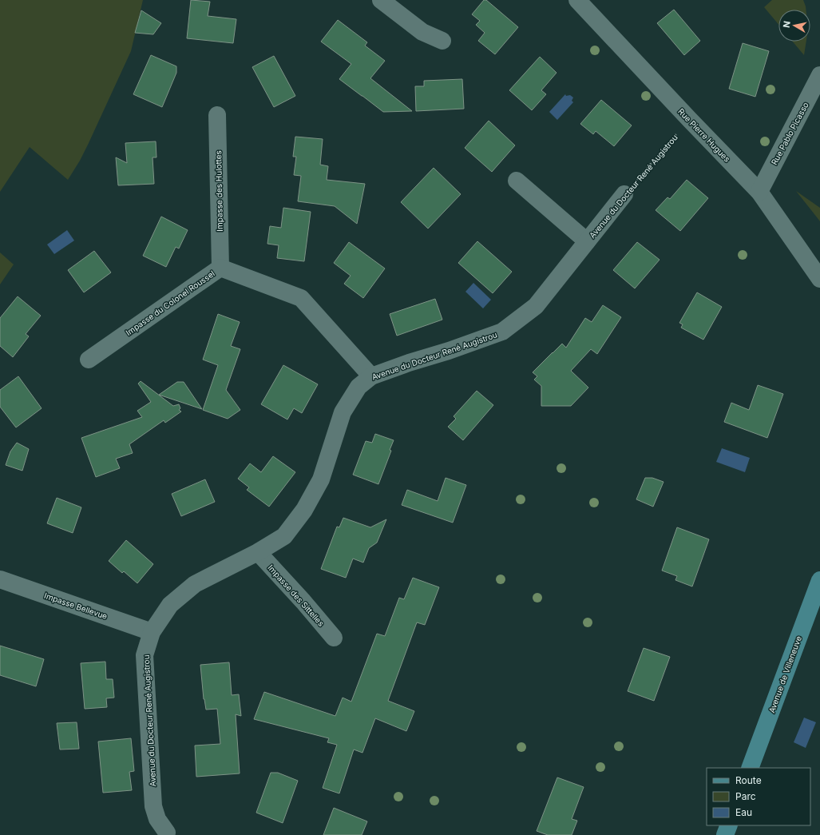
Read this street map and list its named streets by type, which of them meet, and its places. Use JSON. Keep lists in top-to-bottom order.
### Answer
{
  "streets": {
    "main road": ["Avenue de Villeneuve"],
    "street": [
      "Rue Pablo Picasso",
      "Rue Pierre Hugues",
      "Avenue du Docteur René Augistrou",
      "Impasse des Hulottes",
      "Impasse du Colonel Roussel",
      "Impasse des Sittelles",
      "Impasse Bellevue"
    ]
  },
  "crossings": [
    ["Rue Pablo Picasso", "Rue Pierre Hugues"],
    ["Rue Pierre Hugues", "Avenue du Docteur René Augistrou"],
    ["Avenue du Docteur René Augistrou", "Impasse du Colonel Roussel"],
    ["Avenue du Docteur René Augistrou", "Impasse des Sittelles"],
    ["Avenue du Docteur René Augistrou", "Impasse Bellevue"],
    ["Impasse des Hulottes", "Impasse du Colonel Roussel"]
  ],
  "legend": ["Route", "Parc", "Eau"],
  "north": "left"
}
